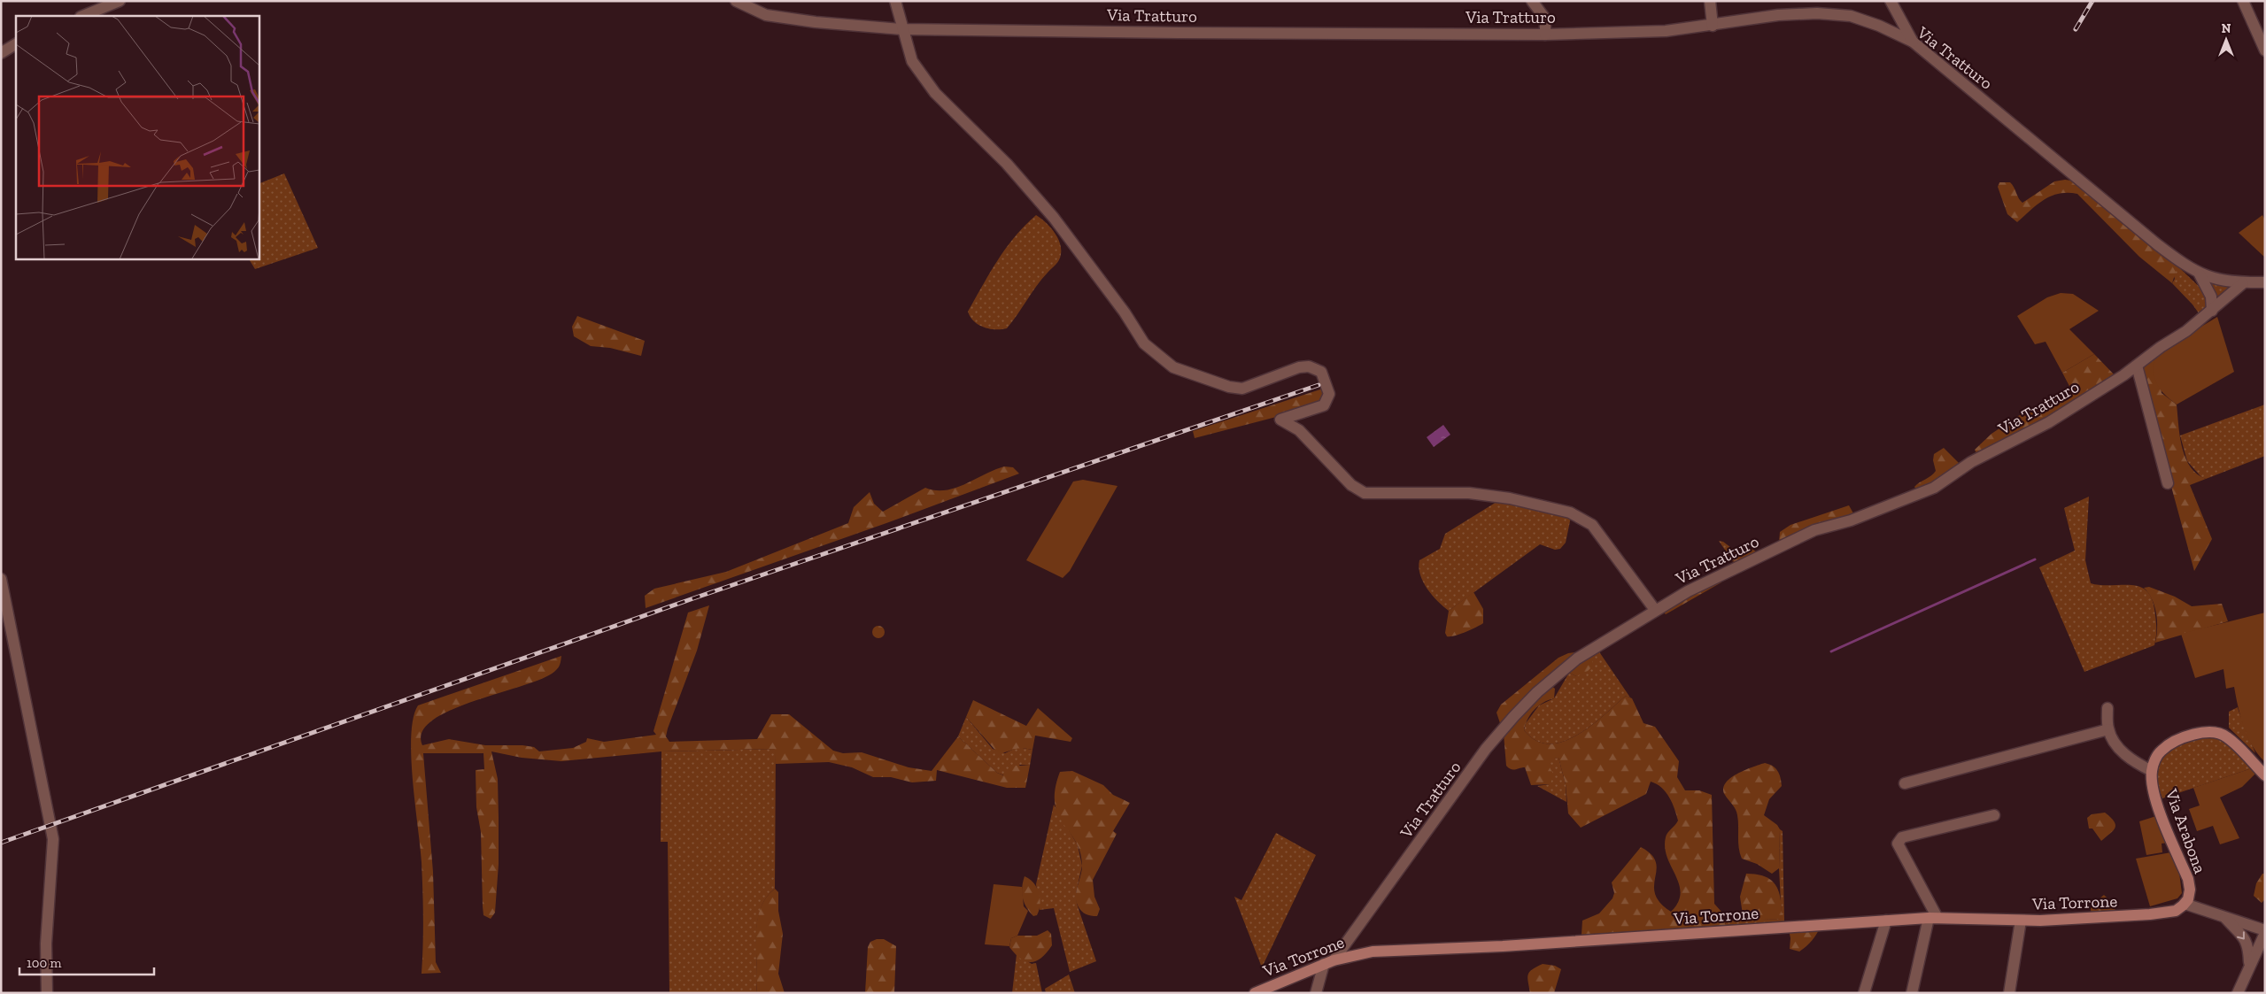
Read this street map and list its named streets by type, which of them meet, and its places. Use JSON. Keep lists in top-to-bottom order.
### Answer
{
  "streets": {
    "main road": ["Via Arabona", "Via Torrone"],
    "street": ["Via Tratturo"]
  },
  "crossings": [
    ["Via Tratturo", "Via Torrone"],
    ["Via Arabona", "Via Torrone"]
  ],
  "scale_bar": "100 m",
  "north": "top"
}
